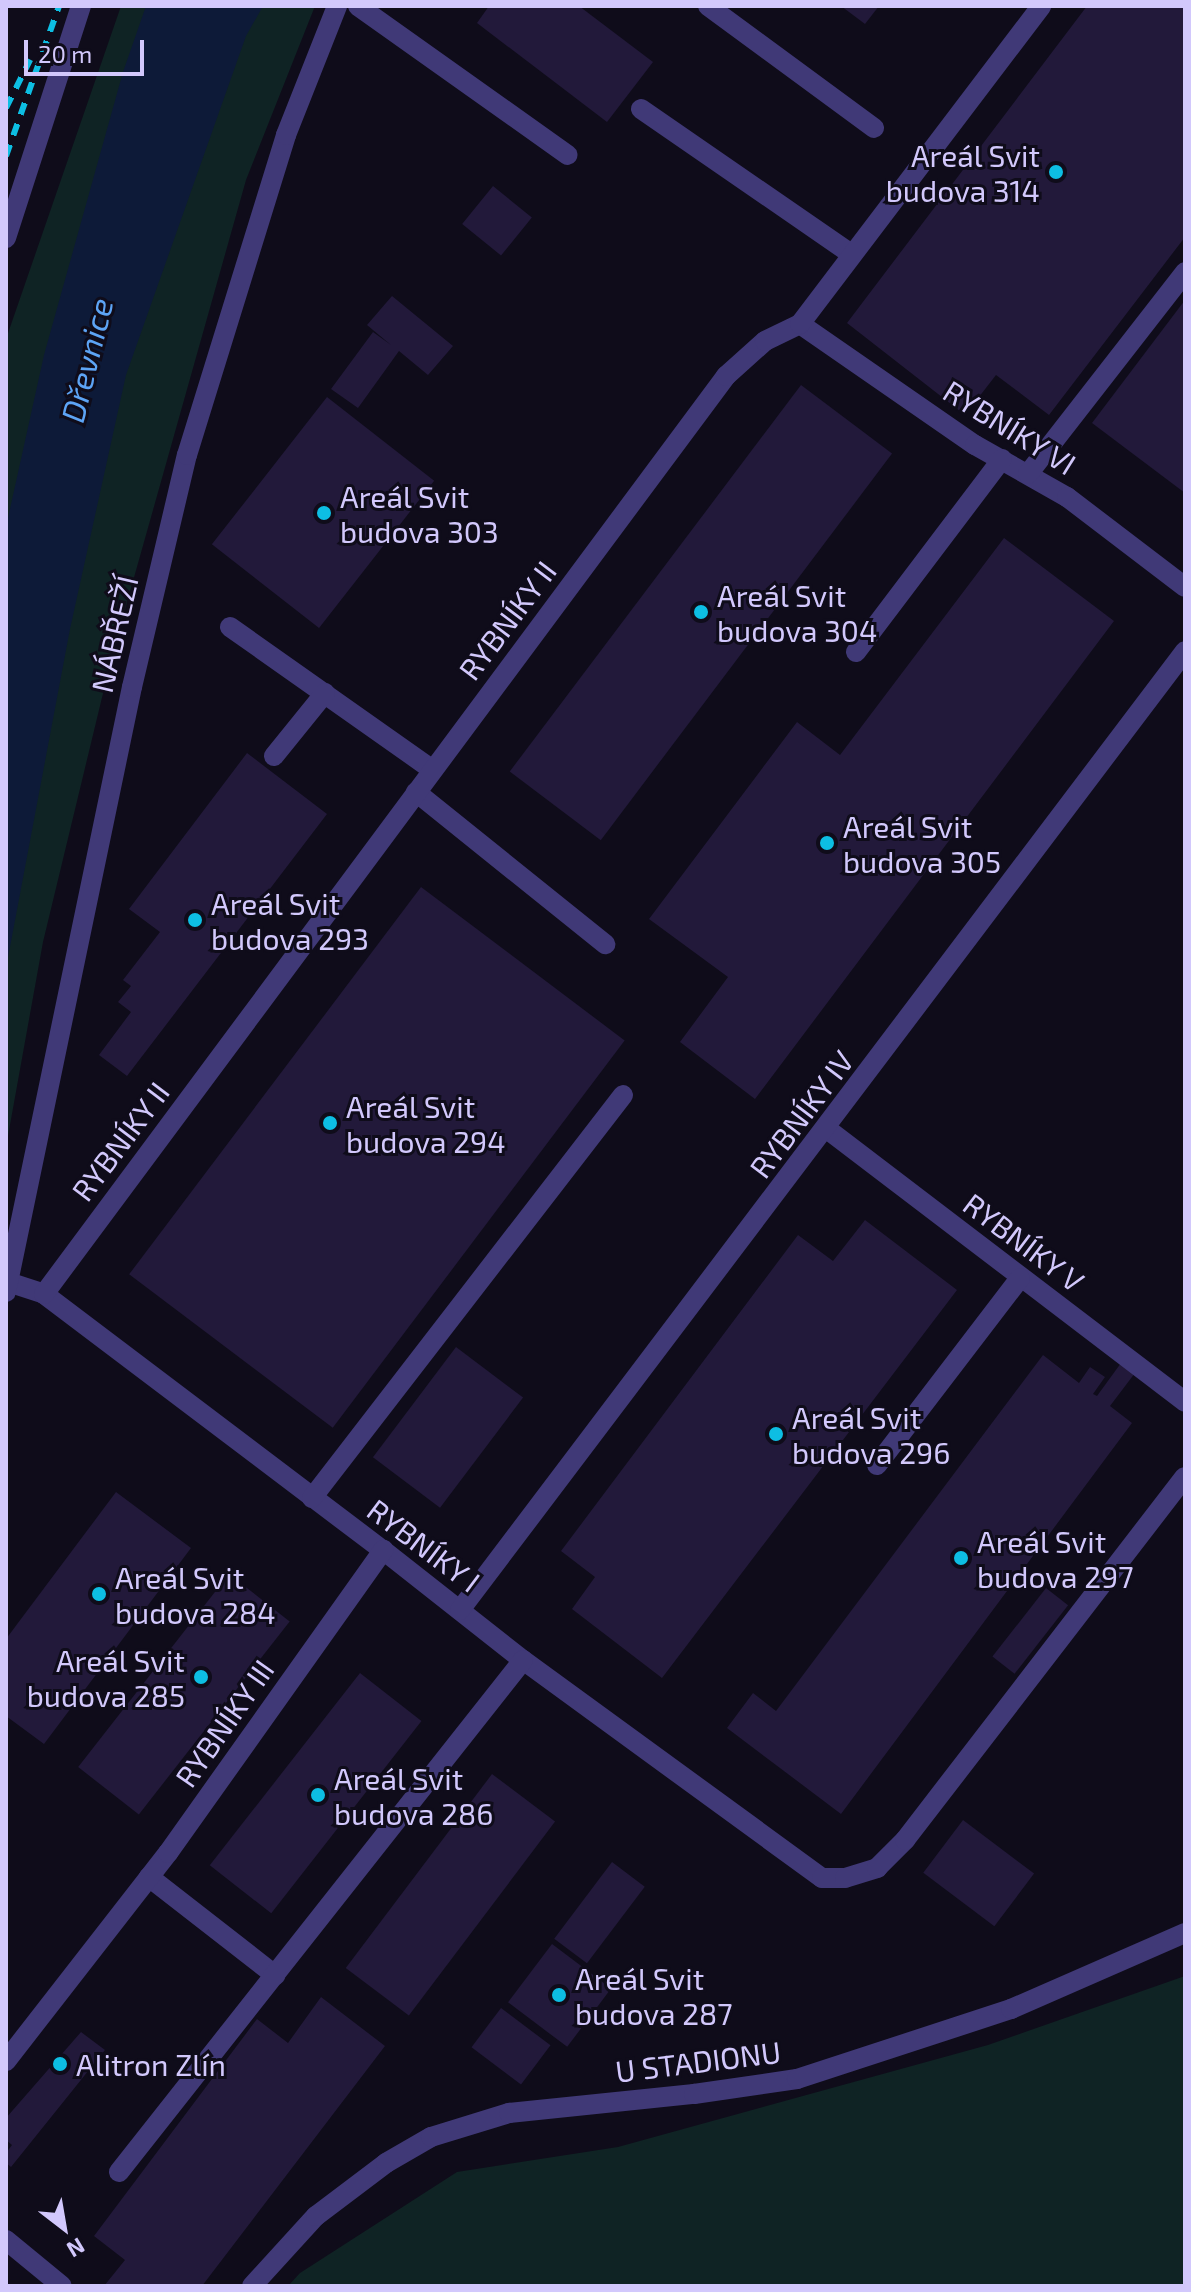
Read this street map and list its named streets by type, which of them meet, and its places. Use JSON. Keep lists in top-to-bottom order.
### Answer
{
  "streets": {
    "street": [
      "RYBNÍKY VI",
      "RYBNÍKY II",
      "NÁBŘEŽÍ",
      "RYBNÍKY IV",
      "RYBNÍKY V",
      "RYBNÍKY I",
      "RYBNÍKY III",
      "U STADIONU"
    ]
  },
  "crossings": [
    ["RYBNÍKY VI", "RYBNÍKY II"],
    ["RYBNÍKY II", "RYBNÍKY I"],
    ["NÁBŘEŽÍ", "RYBNÍKY I"],
    ["RYBNÍKY IV", "RYBNÍKY V"],
    ["RYBNÍKY IV", "RYBNÍKY I"],
    ["RYBNÍKY I", "RYBNÍKY III"]
  ],
  "water": ["Dřevnice"],
  "places": [
    "Areál Svit budova 314",
    "Areál Svit budova 303",
    "Areál Svit budova 304",
    "Areál Svit budova 305",
    "Areál Svit budova 293",
    "Areál Svit budova 294",
    "Areál Svit budova 296",
    "Areál Svit budova 297",
    "Areál Svit budova 284",
    "Areál Svit budova 285",
    "Areál Svit budova 286",
    "Areál Svit budova 287",
    "Alitron Zlín"
  ],
  "scale_bar": "20 m",
  "north": "bottom right"
}
